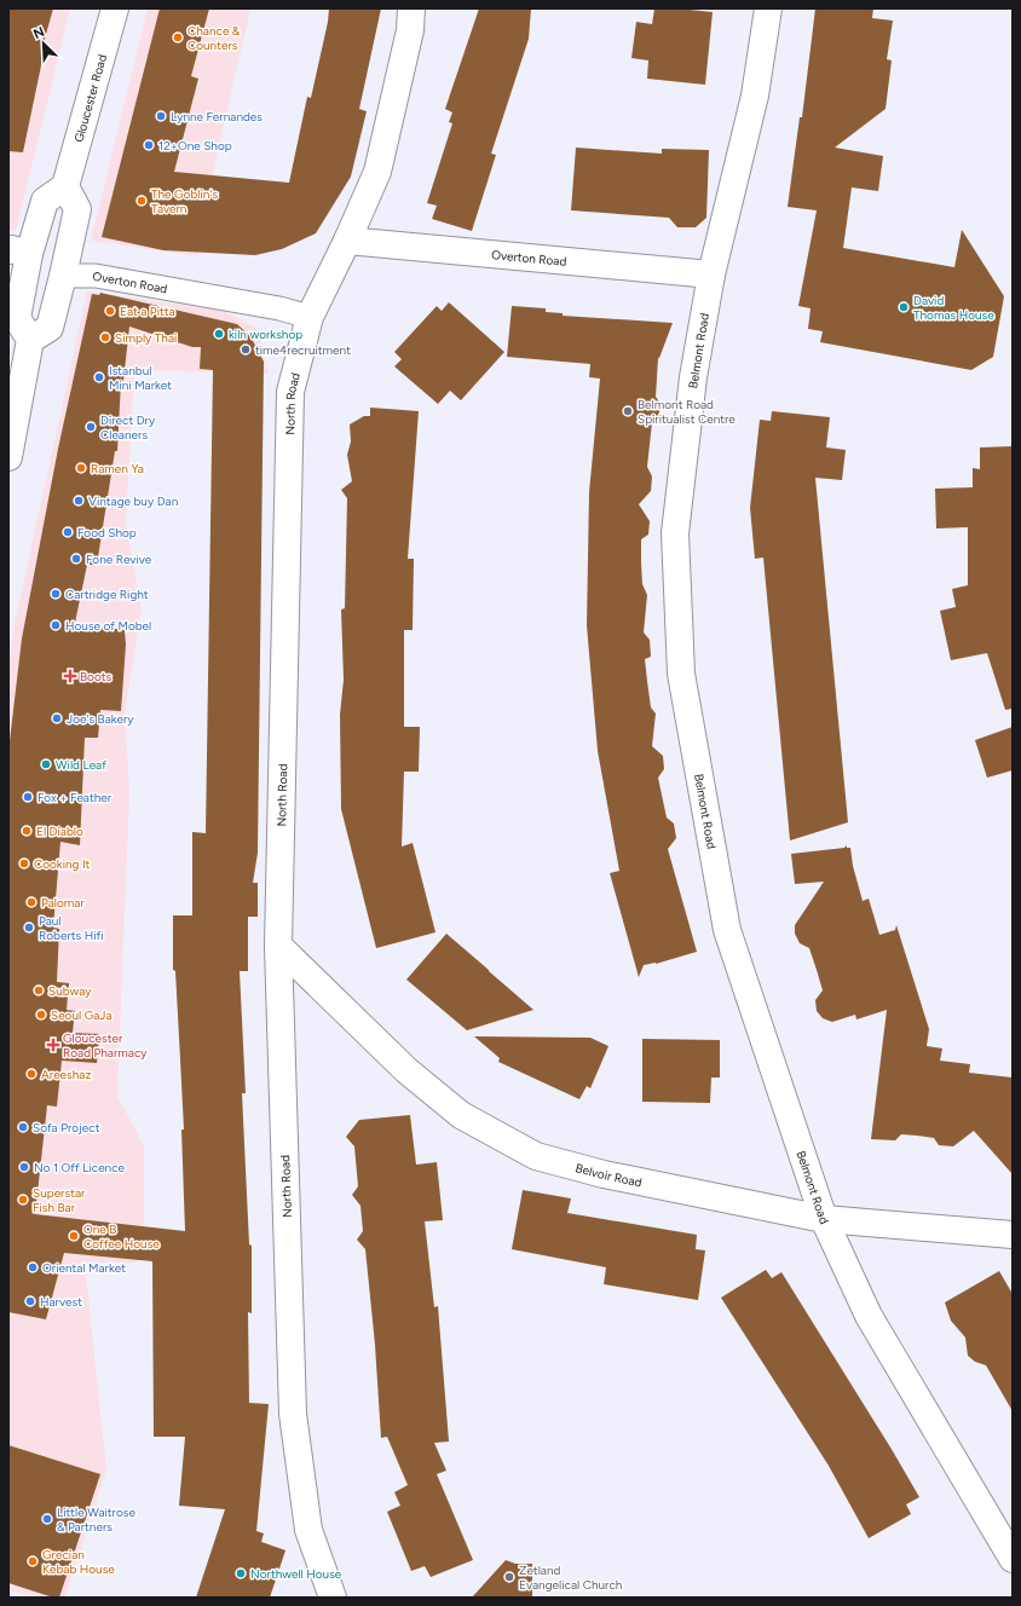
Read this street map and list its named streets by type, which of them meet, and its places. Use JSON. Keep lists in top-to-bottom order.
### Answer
{
  "streets": {
    "street": [
      "Gloucester Road",
      "Overton Road",
      "Belmont Road",
      "North Road",
      "Belvoir Road"
    ]
  },
  "crossings": [
    ["Overton Road", "Belmont Road"],
    ["Overton Road", "North Road"],
    ["Belmont Road", "Belvoir Road"],
    ["North Road", "Belvoir Road"]
  ],
  "places": {
    "other": [
      "Chance & Counters",
      "Lynne Fernandes",
      "12+One Shop",
      "The Goblin's Tavern",
      "David Thomas House",
      "Eat a Pitta",
      "kiln workshop",
      "Simply Thai",
      "time4recruitment",
      "Istanbul Mini Market",
      "Belmont Road Spiritualist Centre",
      "Direct Dry Cleaners",
      "Ramen Ya",
      "Vintage buy Dan",
      "Food Shop",
      "Fone Revive",
      "Cartridge Right",
      "House of Mobel",
      "Joe's Bakery",
      "Wild Leaf",
      "Fox + Feather",
      "El Diablo",
      "Cooking It",
      "Palomar",
      "Paul Roberts Hifi",
      "Subway",
      "Seoul GaJa",
      "Areeshaz",
      "Sofa Project",
      "No 1 Off Licence",
      "Superstar Fish Bar",
      "One B Coffee House",
      "Oriental Market",
      "Harvest",
      "Little Waitrose & Partners",
      "Grecian Kebab House",
      "Northwell House",
      "Zetland Evangelical Church"
    ],
    "health": ["Boots", "Gloucester Road Pharmacy"]
  },
  "north": "top left"
}
